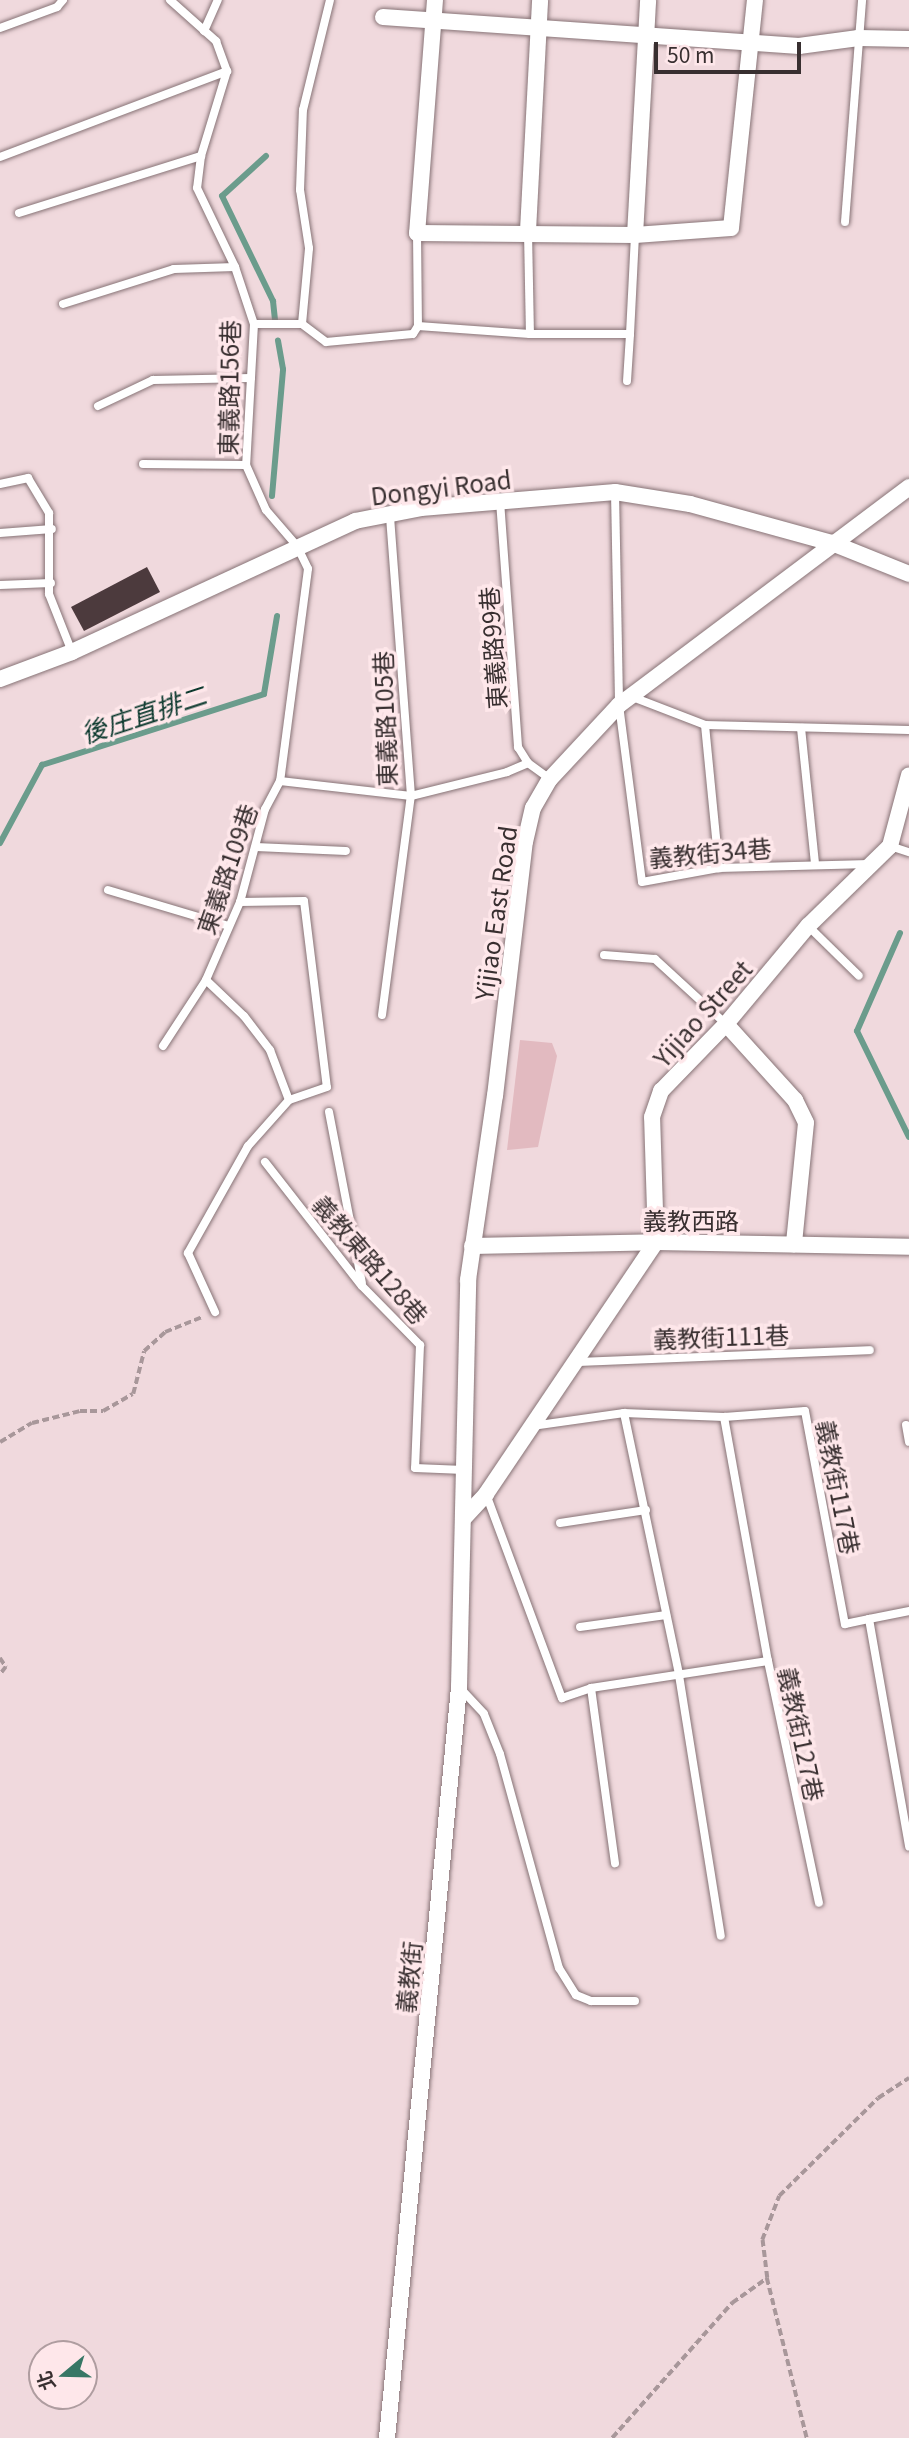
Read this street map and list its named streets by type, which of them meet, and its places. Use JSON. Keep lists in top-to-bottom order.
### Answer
{
  "streets": {
    "street": [
      "Dongyi Road",
      "Yijiao East Road",
      "Yijiao Street",
      "義教西路",
      "義教街"
    ],
    "lane": [
      "東義路156巷",
      "東義路99巷",
      "東義路105巷",
      "義教街34巷",
      "東義路109巷",
      "義教東路128巷",
      "義教街111巷",
      "義教街117巷",
      "義教街127巷"
    ]
  },
  "crossings": [
    ["東義路156巷", "Dongyi Road"],
    ["東義路156巷", "東義路109巷"],
    ["Dongyi Road", "東義路99巷"],
    ["Dongyi Road", "東義路105巷"],
    ["Dongyi Road", "東義路109巷"],
    ["Dongyi Road", "Yijiao East Road"],
    ["東義路105巷", "東義路109巷"],
    ["義教街34巷", "Yijiao East Road"],
    ["義教街34巷", "Yijiao Street"],
    ["Yijiao East Road", "義教西路"],
    ["Yijiao East Road", "義教東路128巷"],
    ["Yijiao East Road", "義教街"],
    ["Yijiao Street", "義教西路"]
  ],
  "water": ["後庄直排二"],
  "scale_bar": "50 m",
  "north": "left"
}
